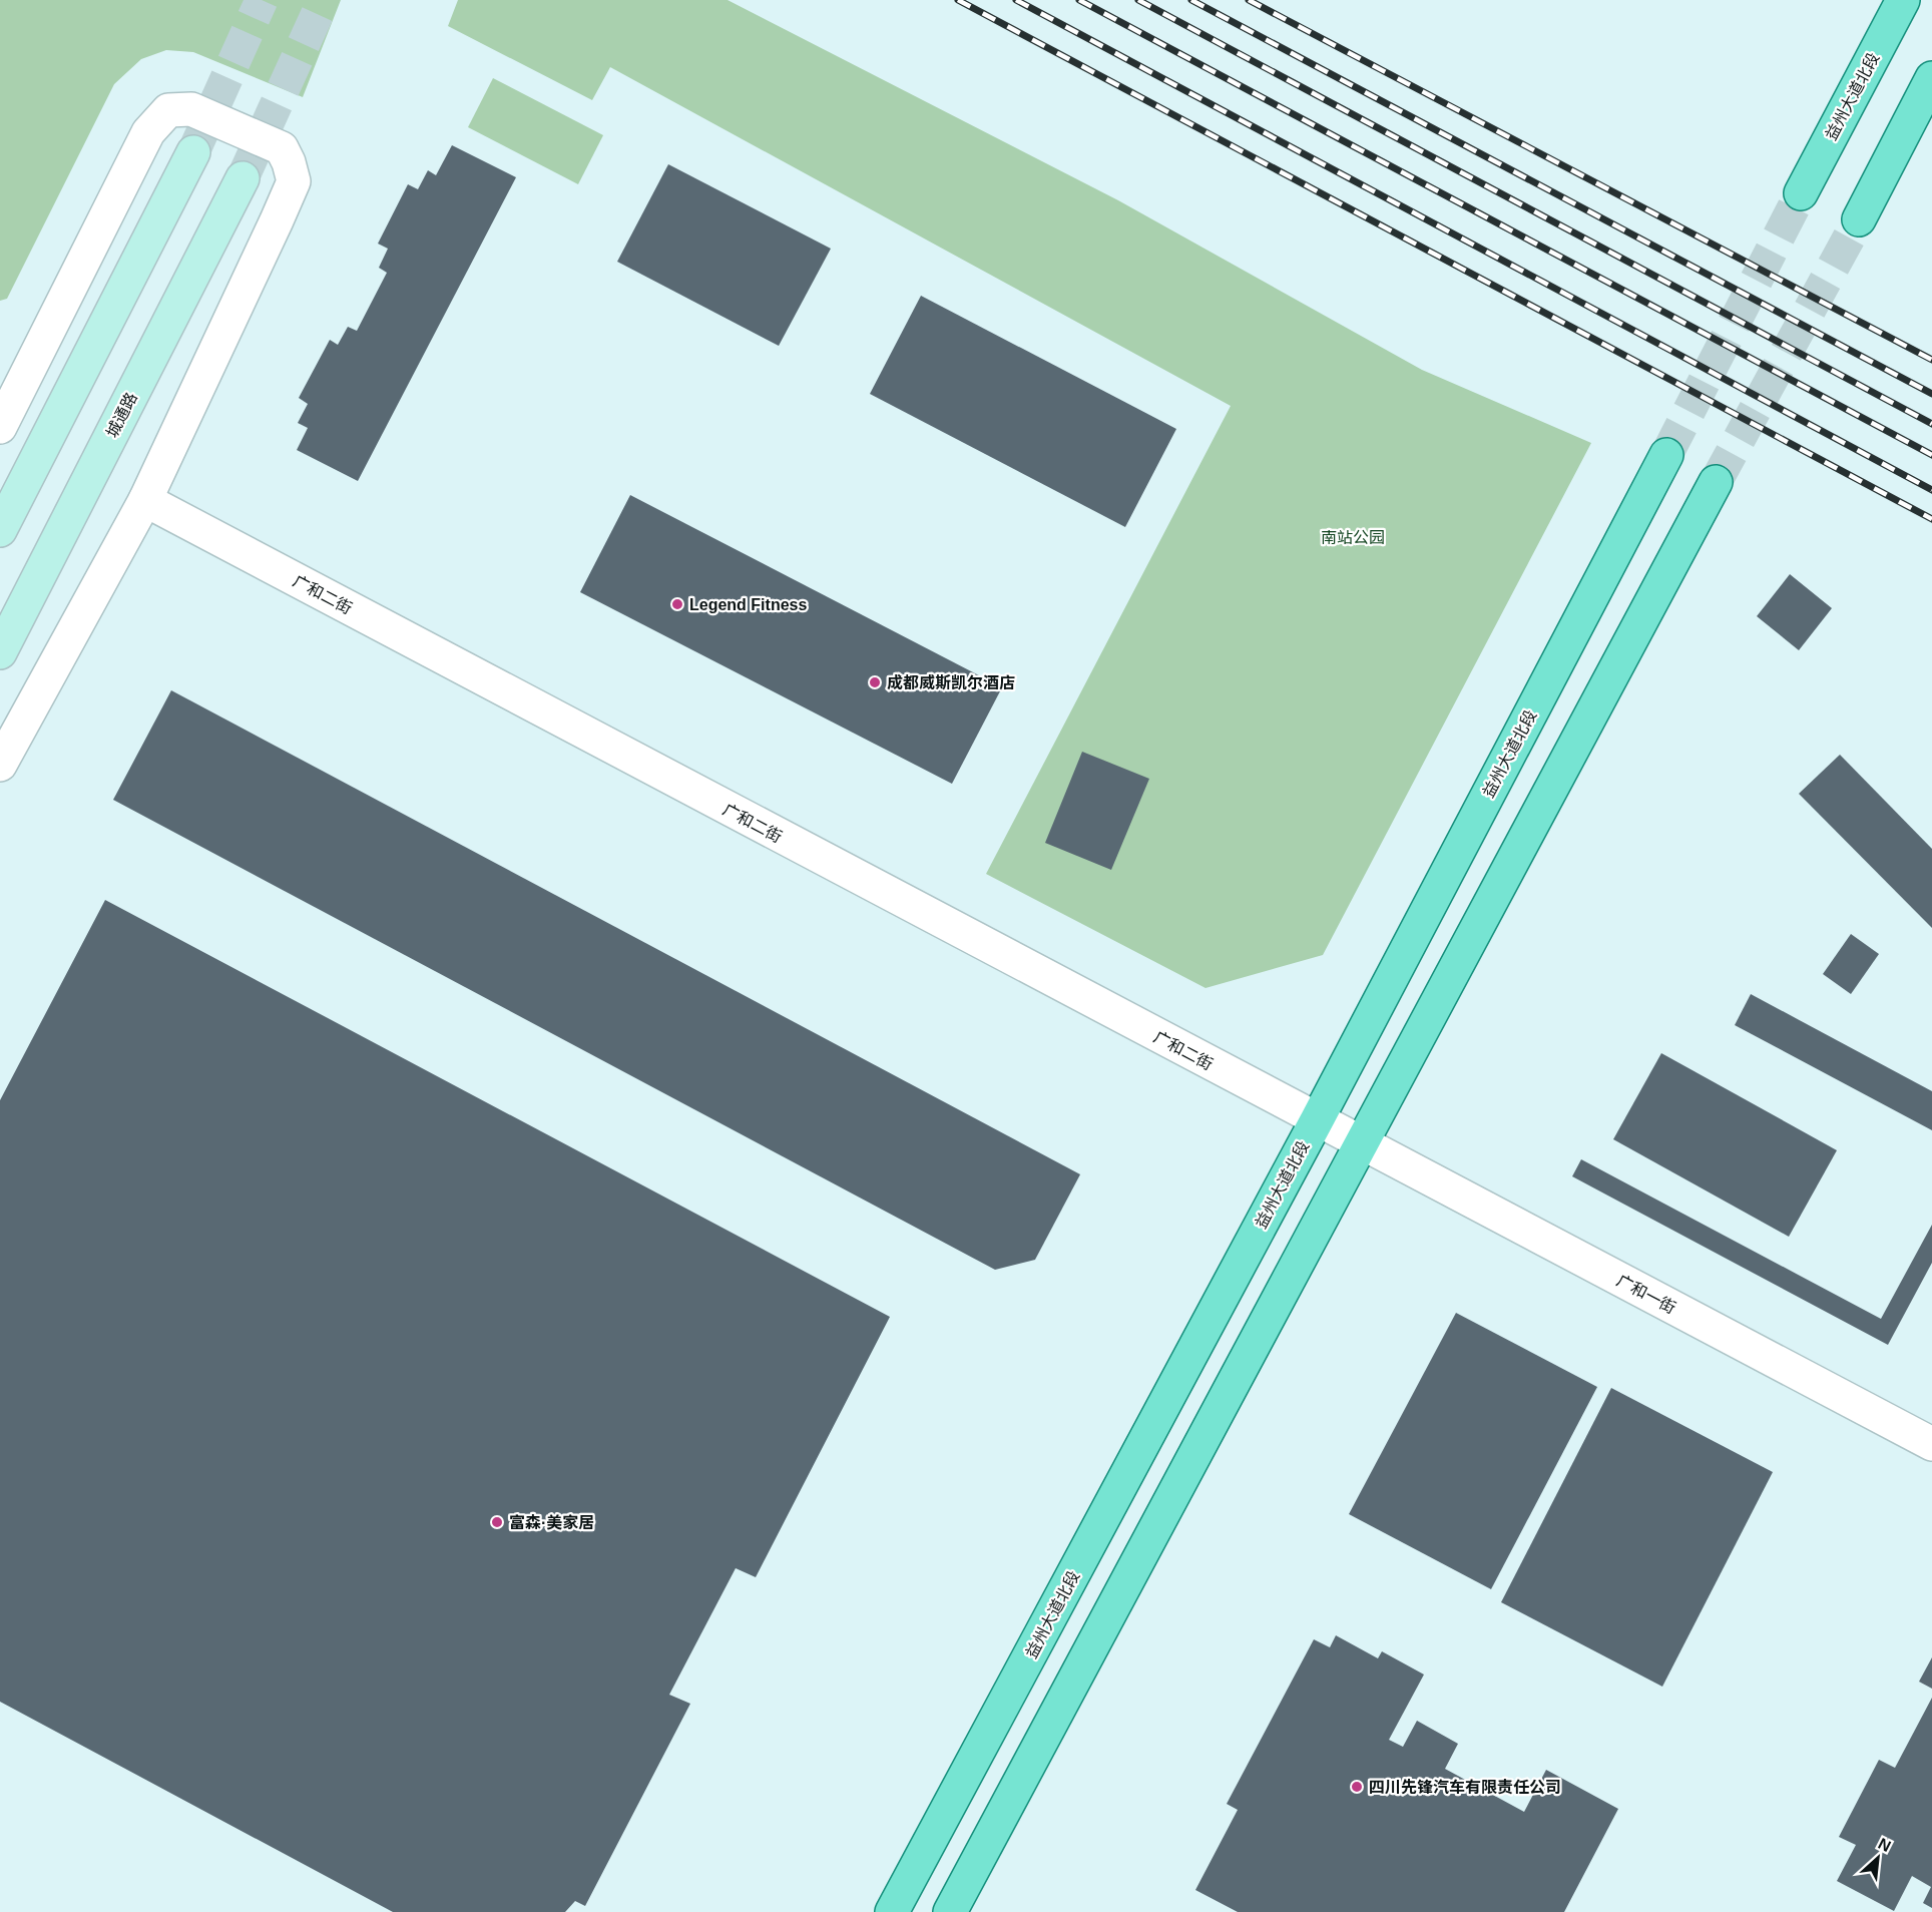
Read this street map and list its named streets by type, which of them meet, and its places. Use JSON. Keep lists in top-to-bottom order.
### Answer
{
  "streets": {
    "main road": ["益州大道北段", "城通路"],
    "street": ["广和二街", "广和一街"]
  },
  "crossings": [
    ["益州大道北段", "广和二街"],
    ["广和二街", "广和一街"]
  ],
  "parks": ["南站公园"],
  "places": [
    "Legend Fitness",
    "成都威斯凯尔酒店",
    "富森·美家居",
    "四川先锋汽车有限责任公司"
  ],
  "north": "top right"
}
